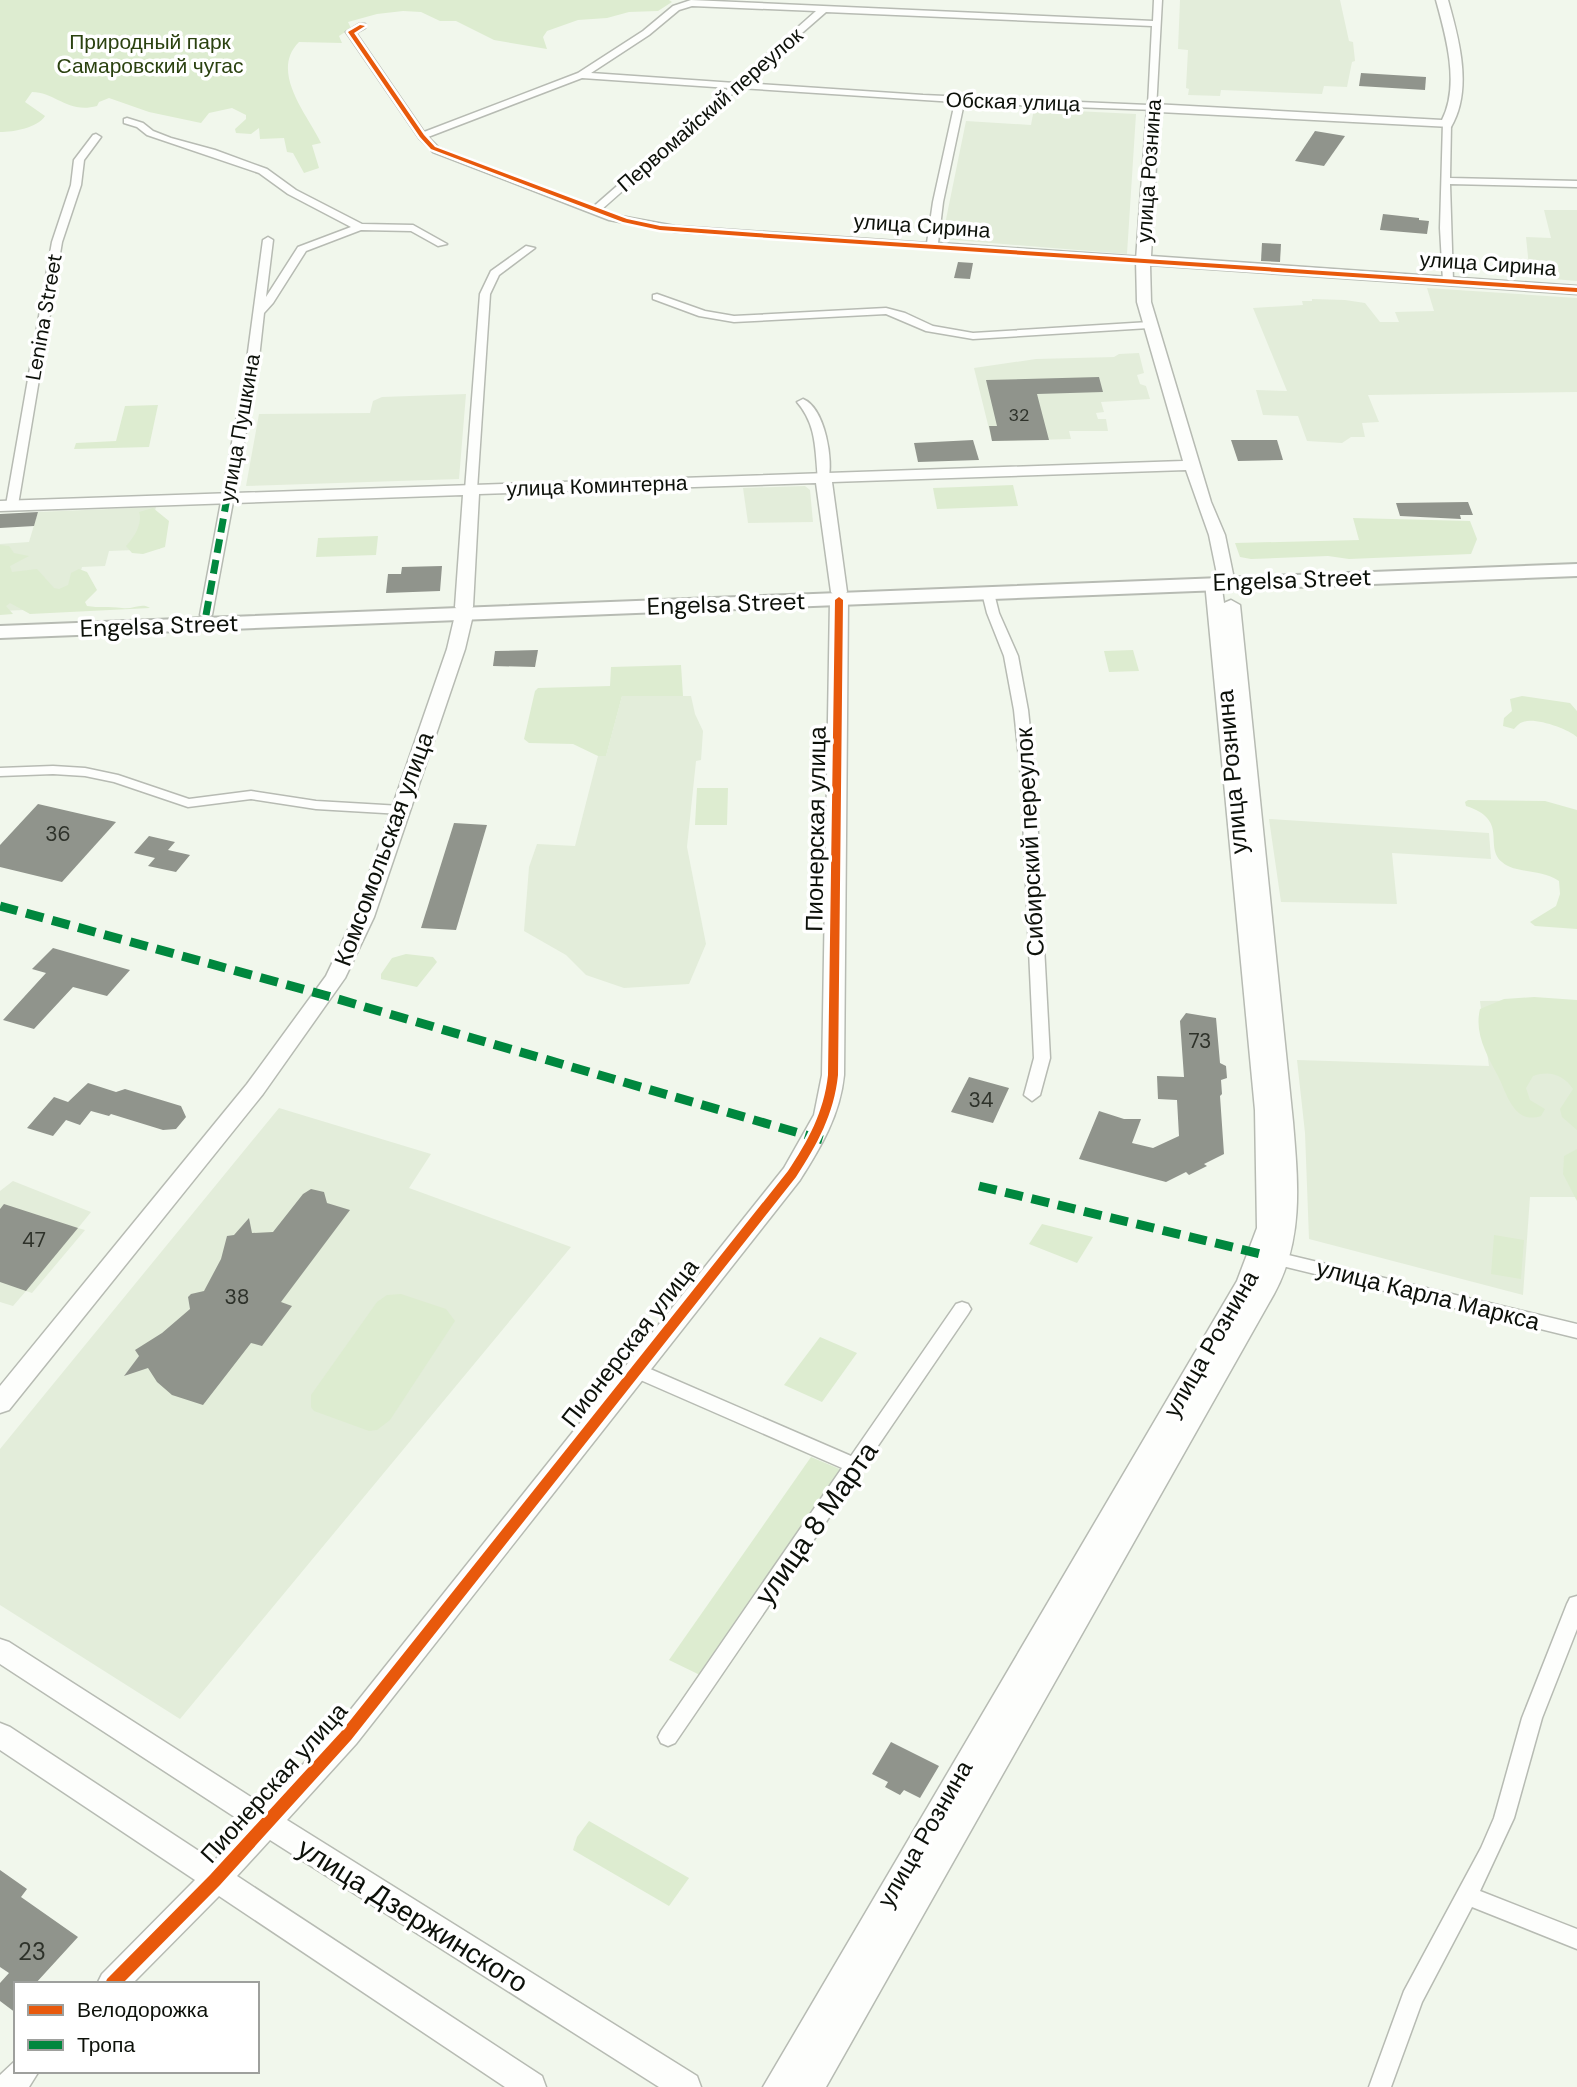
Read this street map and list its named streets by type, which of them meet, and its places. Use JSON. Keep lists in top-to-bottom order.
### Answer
{
  "streets": {
    "main road": [
      "Обская улица",
      "улица Рознина",
      "улица Сирина",
      "улица Коминтерна",
      "Engelsa Street",
      "Пионерская улица",
      "Комсомольская улица",
      "улица Дзержинского"
    ],
    "street": [
      "Первомайский переулок",
      "Lenina Street",
      "улица Пушкина",
      "Сибирский переулок",
      "улица Карла Маркса",
      "улица 8 Марта"
    ]
  },
  "crossings": [
    ["Обская улица", "Первомайский переулок"],
    ["Обская улица", "улица Рознина"],
    ["Первомайский переулок", "улица Сирина"],
    ["улица Рознина", "улица Сирина"],
    ["улица Рознина", "улица Коминтерна"],
    ["улица Рознина", "Engelsa Street"],
    ["улица Рознина", "улица Карла Маркса"],
    ["Lenina Street", "улица Коминтерна"],
    ["улица Пушкина", "улица Коминтерна"],
    ["улица Пушкина", "Engelsa Street"],
    ["улица Коминтерна", "Пионерская улица"],
    ["улица Коминтерна", "Комсомольская улица"],
    ["Engelsa Street", "Пионерская улица"],
    ["Engelsa Street", "Сибирский переулок"],
    ["Engelsa Street", "Комсомольская улица"],
    ["Пионерская улица", "улица Дзержинского"]
  ],
  "parks": ["Природный парк Самаровский чугас"],
  "house_numbers": [
    "32",
    "36",
    "73",
    "34",
    "47",
    "38",
    "23"
  ],
  "legend": ["Велодорожка", "Тропа"]
}
